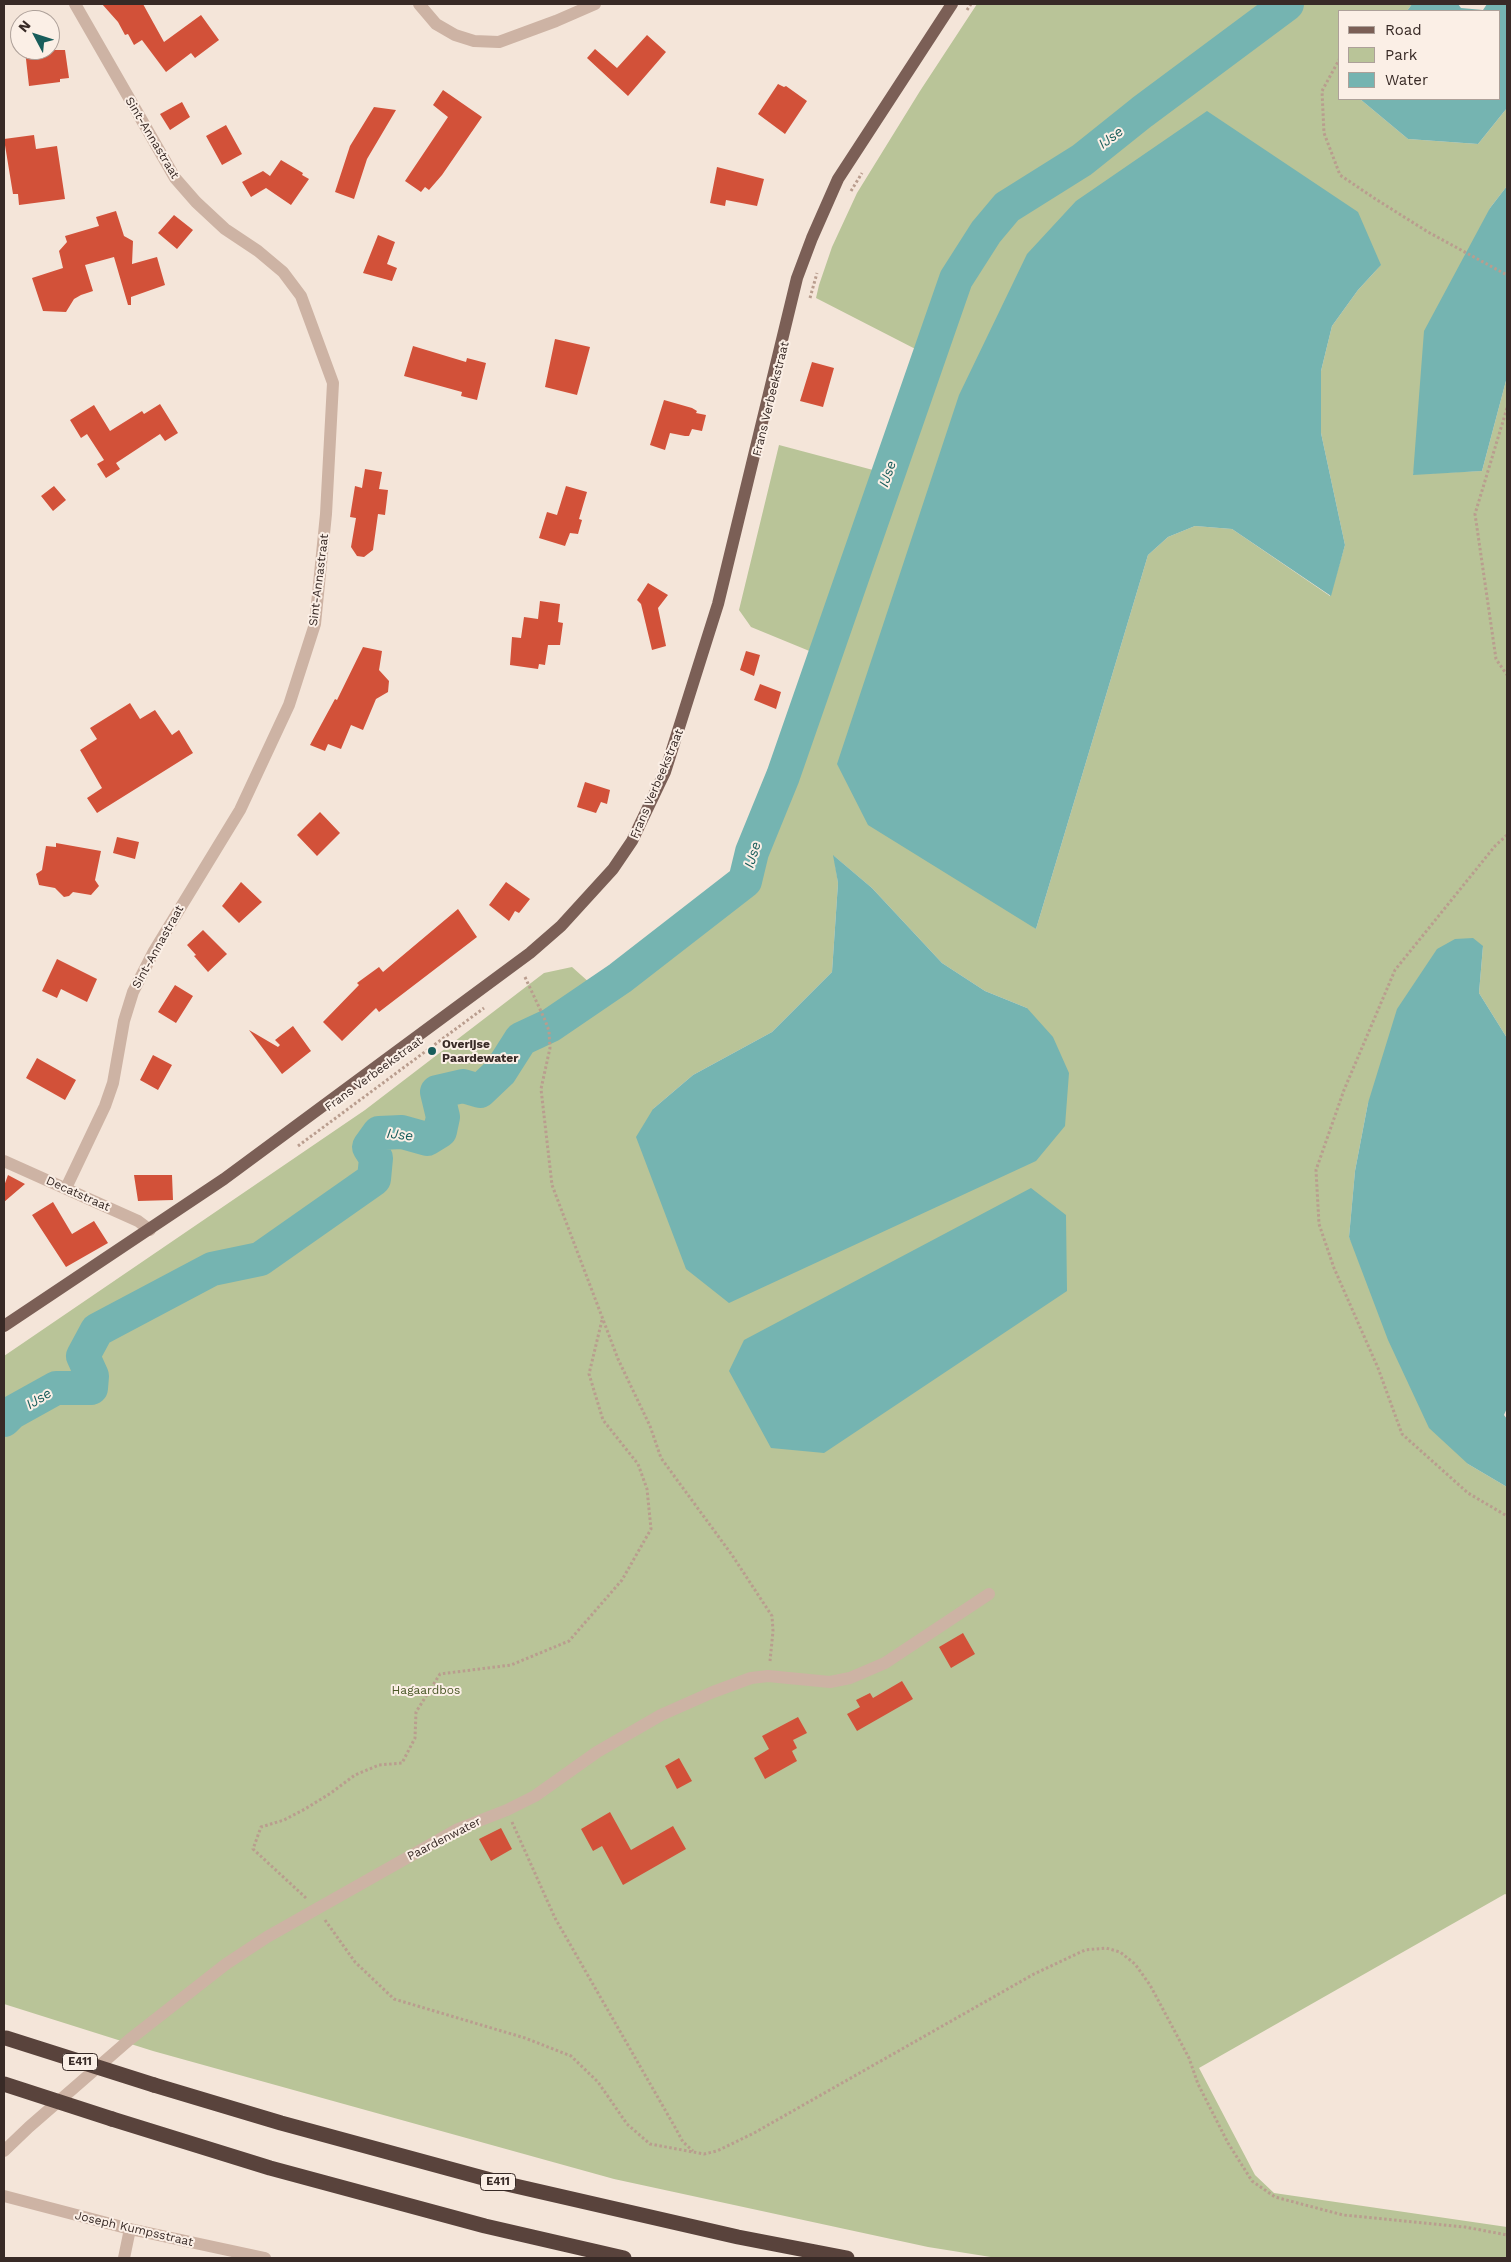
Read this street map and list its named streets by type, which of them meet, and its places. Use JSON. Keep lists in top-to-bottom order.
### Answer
{
  "streets": {
    "highway": ["E411"],
    "main road": ["Frans Verbeekstraat"],
    "street": [
      "Sint-Annastraat",
      "Decatstraat",
      "Paardenwater",
      "Joseph Kumpsstraat"
    ]
  },
  "crossings": [
    ["Sint-Annastraat", "Decatstraat"],
    ["Frans Verbeekstraat", "Decatstraat"]
  ],
  "water": ["IJse"],
  "parks": ["Hagaardbos"],
  "places": ["Overijse Paardewater"],
  "legend": ["Road", "Park", "Water"],
  "north": "top left"
}
